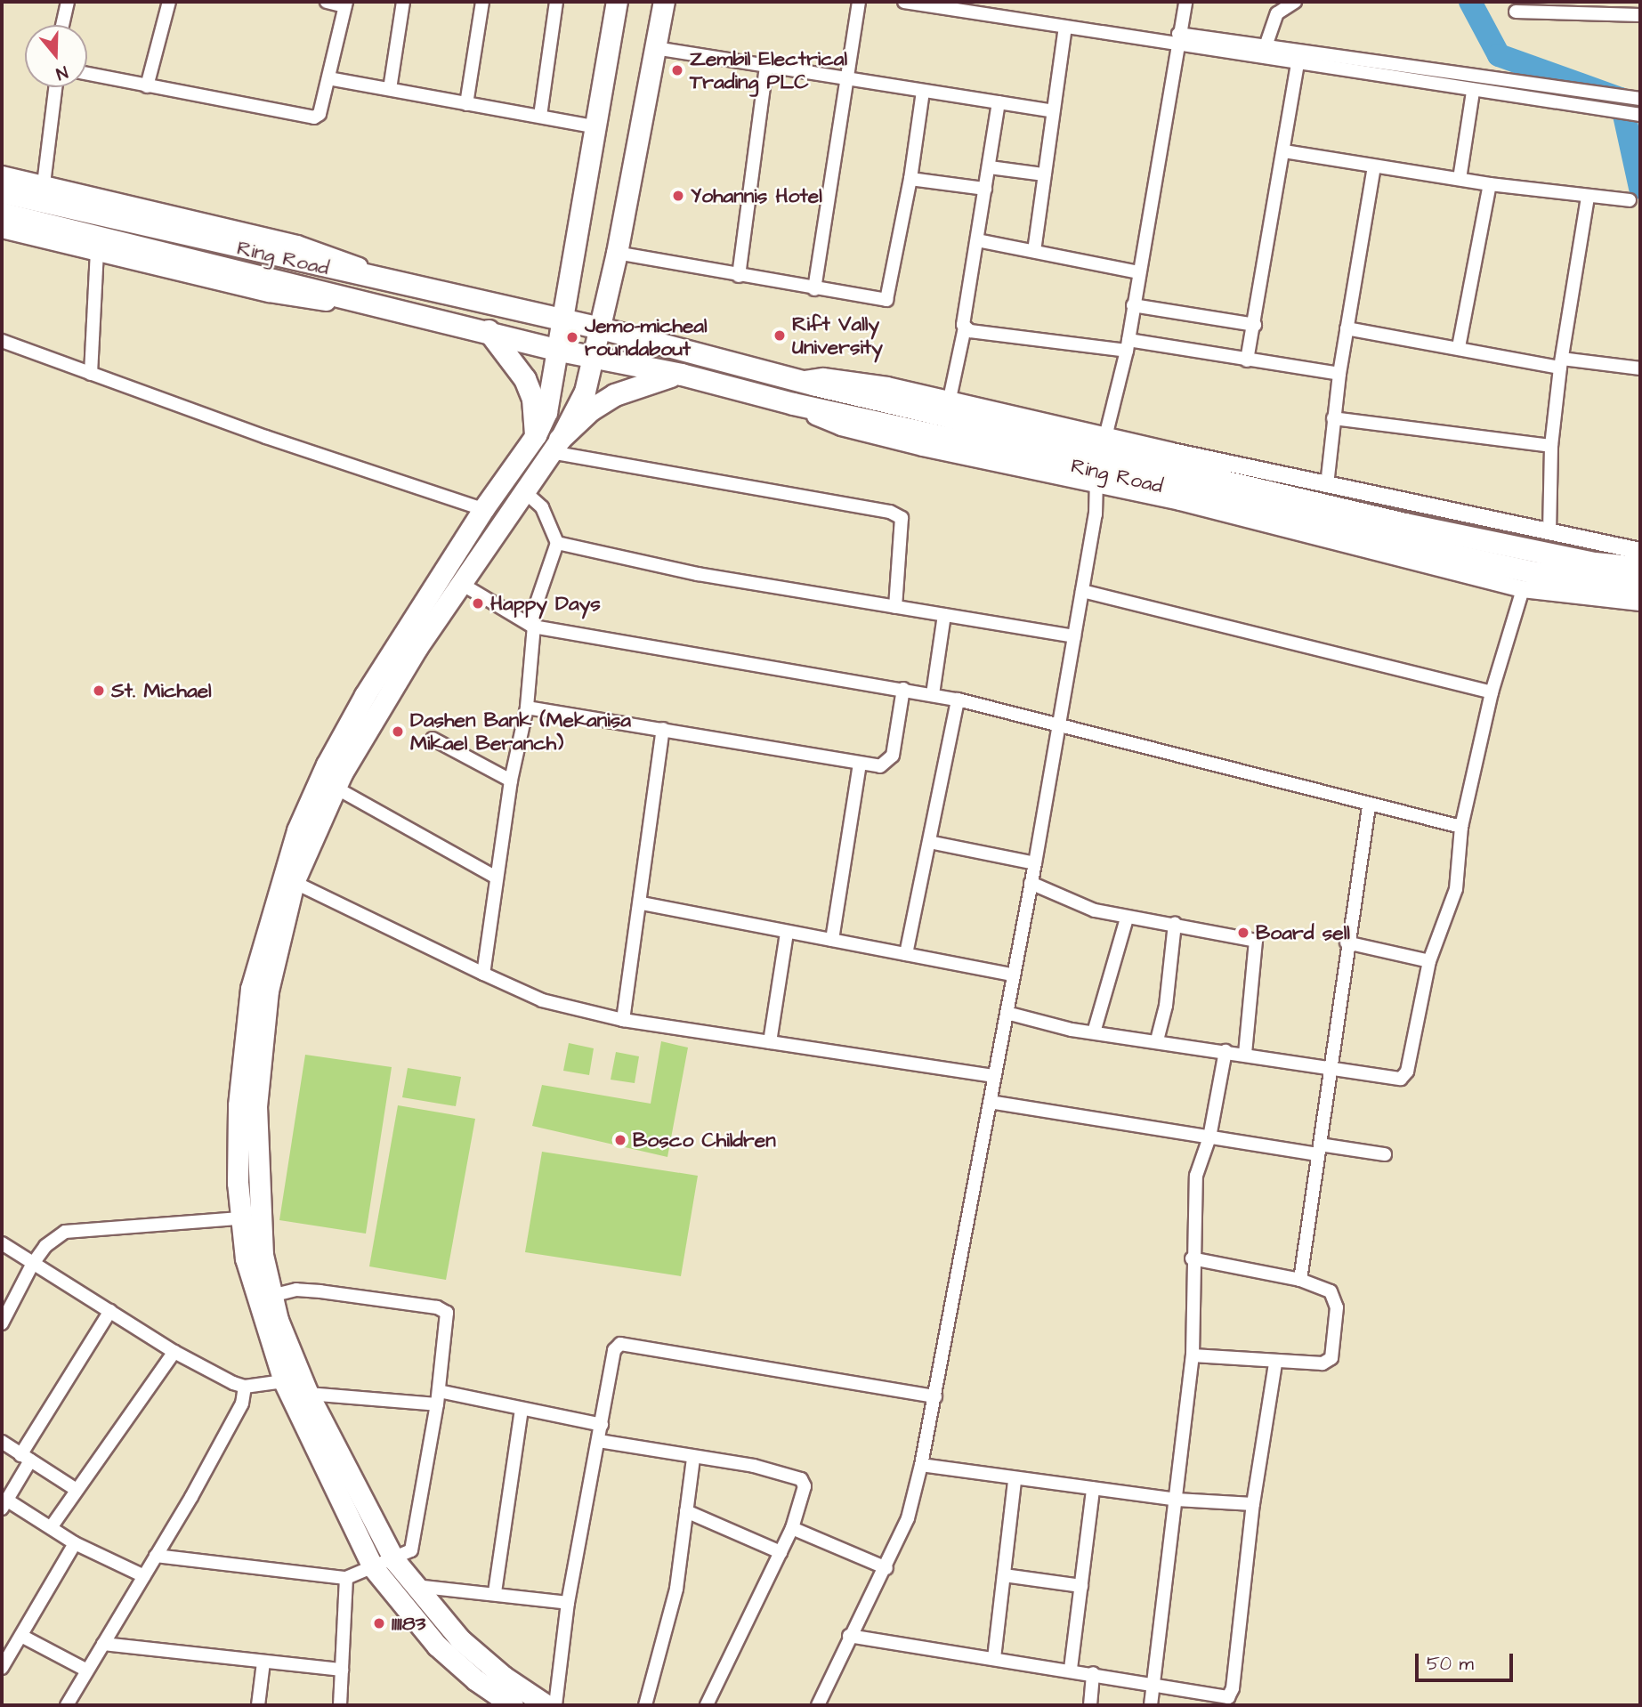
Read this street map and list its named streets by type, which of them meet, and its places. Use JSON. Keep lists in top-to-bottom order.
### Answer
{
  "streets": {
    "highway": ["Ring Road"]
  },
  "places": [
    "Zembil Electrical Trading PLC",
    "Yohannis Hotel",
    "Rift Vally University",
    "Jemo-micheal roundabout",
    "Happy Days",
    "St. Michael",
    "Dashen Bank (Mekanisa Mikael Beranch)",
    "Board sell",
    "Bosco Children",
    "111183"
  ],
  "scale_bar": "50 m",
  "north": "bottom"
}
